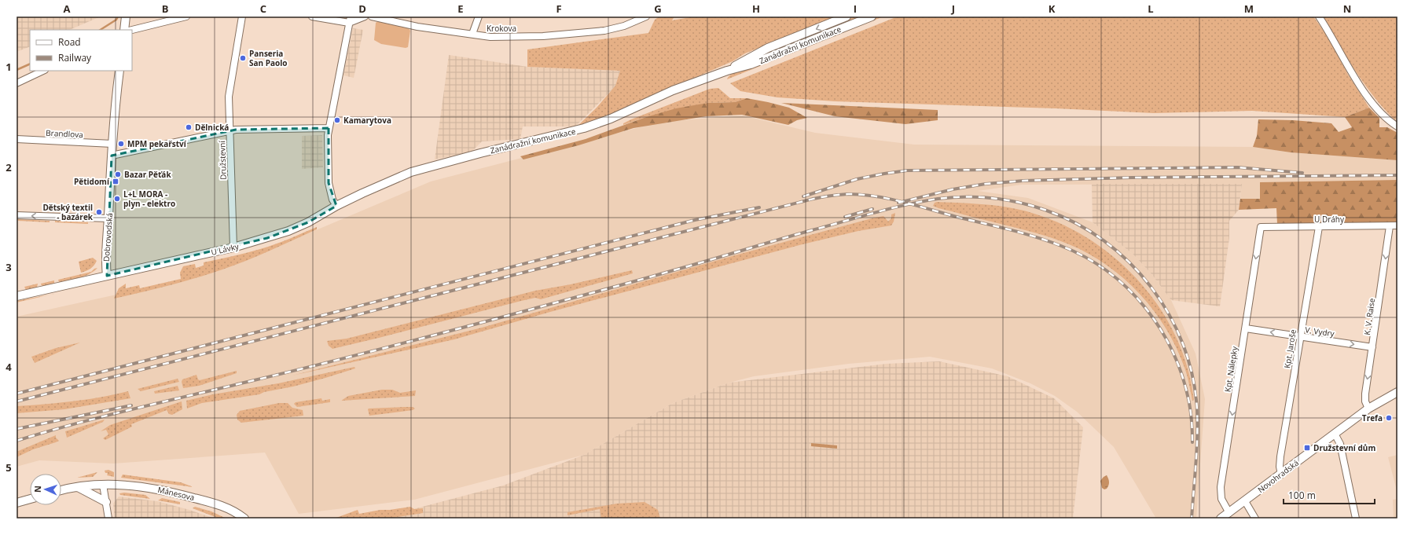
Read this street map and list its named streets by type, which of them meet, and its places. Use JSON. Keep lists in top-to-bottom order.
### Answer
{
  "streets": {
    "main road": [
      "Zanádražní komunikace",
      "Dobrovodská",
      "U Lávky",
      "Novohradská",
      "Mánesova"
    ],
    "street": [
      "Krokova",
      "Brandlova",
      "Družstevní",
      "U Dráhy",
      "K. V. Raise",
      "V. Vydry",
      "Kpt. Jaroše",
      "Kpt. Nálepky"
    ]
  },
  "crossings": [
    ["Zanádražní komunikace", "U Lávky"],
    ["Brandlova", "Dobrovodská"],
    ["Družstevní", "U Lávky"],
    ["U Dráhy", "K. V. Raise"],
    ["U Dráhy", "Kpt. Jaroše"],
    ["U Dráhy", "Kpt. Nálepky"],
    ["Dobrovodská", "U Lávky"],
    ["K. V. Raise", "V. Vydry"],
    ["K. V. Raise", "Novohradská"],
    ["V. Vydry", "Kpt. Jaroše"],
    ["V. Vydry", "Kpt. Nálepky"],
    ["Kpt. Jaroše", "Novohradská"],
    ["Kpt. Nálepky", "Novohradská"]
  ],
  "one_way": ["K. V. Raise", "Kpt. Nálepky"],
  "places": {
    "other": [
      "Panseria San Paolo",
      "Kamarytova",
      "Dělnická",
      "MPM pekařství",
      "Bazar Pěťák",
      "L+L MORA - plyn - elektro",
      "Dětský textil - bazárek",
      "Trefa"
    ],
    "transit": ["Pětidomí", "Družstevní dům"]
  },
  "legend": ["Road", "Railway"],
  "scale_bar": "100 m",
  "north": "left",
  "grid": {
    "columns": [
      "A",
      "B",
      "C",
      "D",
      "E",
      "F",
      "G",
      "H",
      "I",
      "J",
      "K",
      "L",
      "M",
      "N"
    ],
    "rows": [
      "1",
      "2",
      "3",
      "4",
      "5"
    ]
  }
}
